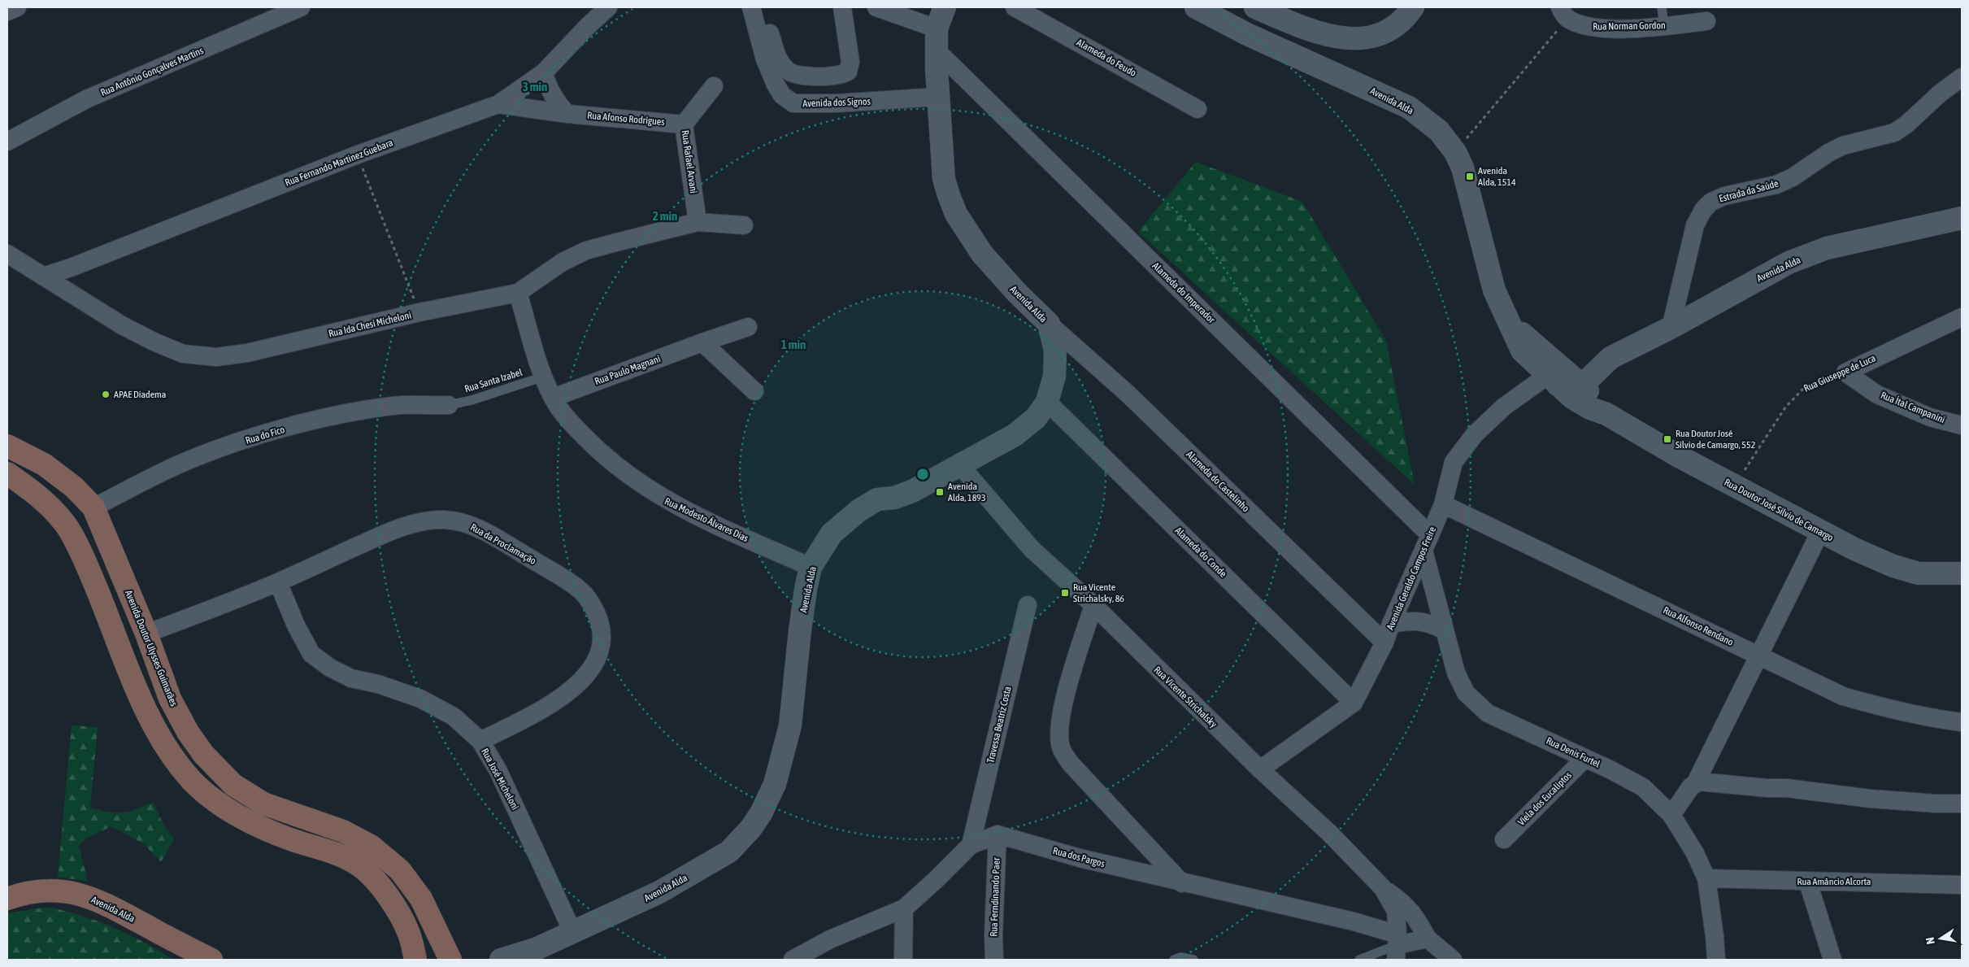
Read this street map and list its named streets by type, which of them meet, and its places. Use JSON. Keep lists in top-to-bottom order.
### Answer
{
  "streets": {
    "main road": ["Avenida Alda", "Avenida Doutor Ulysses Guimarães"],
    "street": [
      "Rua Norman Gordon",
      "Alameda do Feudo",
      "Rua Antônio Gonçalves Martins",
      "Avenida dos Signos",
      "Rua Afonso Rodrigues",
      "Rua Rafael Arvani",
      "Rua Fernando Martinez Guebara",
      "Estrada da Saúde",
      "Alameda do Imperador",
      "Rua Ida Chesi Micheloni",
      "Rua Paulo Magnani",
      "Rua Giuseppe de Luca",
      "Rua Ítal Campanini",
      "Rua do Fico",
      "Alameda do Castelinho",
      "Rua Doutor José Silvio de Camargo",
      "Rua Modesto Álvares Dias",
      "Rua da Proclamação",
      "Alameda do Conde",
      "Avenida Geraldo Campos Freire",
      "Rua Alfonso Rendano",
      "Rua Vicente Strichalsky",
      "Travessa Beatriz Costa",
      "Rua Denis Furtel",
      "Rua José Micheloni",
      "Viela dos Eucaliptos",
      "Rua dos Pargos",
      "Rua Amâncio Alcorta",
      "Rua Ferndinando Paer"
    ],
    "lane": ["Rua Santa Izabel"]
  },
  "crossings": [
    ["Avenida Alda", "Avenida dos Signos"],
    ["Avenida Alda", "Estrada da Saúde"],
    ["Avenida Alda", "Alameda do Imperador"],
    ["Avenida Alda", "Alameda do Castelinho"],
    ["Avenida Alda", "Rua Doutor José Silvio de Camargo"],
    ["Avenida Alda", "Rua Modesto Álvares Dias"],
    ["Avenida Alda", "Alameda do Conde"],
    ["Avenida Alda", "Avenida Geraldo Campos Freire"],
    ["Avenida Alda", "Rua Vicente Strichalsky"],
    ["Avenida Alda", "Rua José Micheloni"],
    ["Rua Afonso Rodrigues", "Rua Rafael Arvani"],
    ["Rua Afonso Rodrigues", "Rua Fernando Martinez Guebara"],
    ["Rua Rafael Arvani", "Rua Ida Chesi Micheloni"],
    ["Rua Fernando Martinez Guebara", "Rua Ida Chesi Micheloni"],
    ["Alameda do Imperador", "Avenida Geraldo Campos Freire"],
    ["Alameda do Imperador", "Rua Denis Furtel"],
    ["Rua Ida Chesi Micheloni", "Rua Modesto Álvares Dias"],
    ["Rua Paulo Magnani", "Rua Modesto Álvares Dias"],
    ["Rua Giuseppe de Luca", "Rua Ítal Campanini"],
    ["Rua Giuseppe de Luca", "Rua Doutor José Silvio de Camargo"],
    ["Rua Santa Izabel", "Rua do Fico"],
    ["Rua Santa Izabel", "Rua Modesto Álvares Dias"],
    ["Rua do Fico", "Avenida Doutor Ulysses Guimarães"],
    ["Alameda do Castelinho", "Avenida Geraldo Campos Freire"],
    ["Rua da Proclamação", "Avenida Doutor Ulysses Guimarães"],
    ["Rua da Proclamação", "Rua José Micheloni"],
    ["Alameda do Conde", "Avenida Geraldo Campos Freire"],
    ["Avenida Geraldo Campos Freire", "Rua Alfonso Rendano"],
    ["Avenida Geraldo Campos Freire", "Rua Vicente Strichalsky"],
    ["Avenida Geraldo Campos Freire", "Rua Denis Furtel"],
    ["Rua Vicente Strichalsky", "Rua dos Pargos"],
    ["Rua Denis Furtel", "Viela dos Eucaliptos"],
    ["Rua Denis Furtel", "Rua Amâncio Alcorta"],
    ["Rua dos Pargos", "Rua Ferndinando Paer"]
  ],
  "places": {
    "transit": [
      "Avenida Alda, 1514",
      "Rua Doutor José Sílvio de Camargo, 552",
      "Avenida Alda, 1893",
      "Rua Vicente Strichalsky, 86"
    ],
    "other": ["APAE Diadema"]
  },
  "north": "left",
  "rings": ["3 min", "2 min", "1 min"]
}
